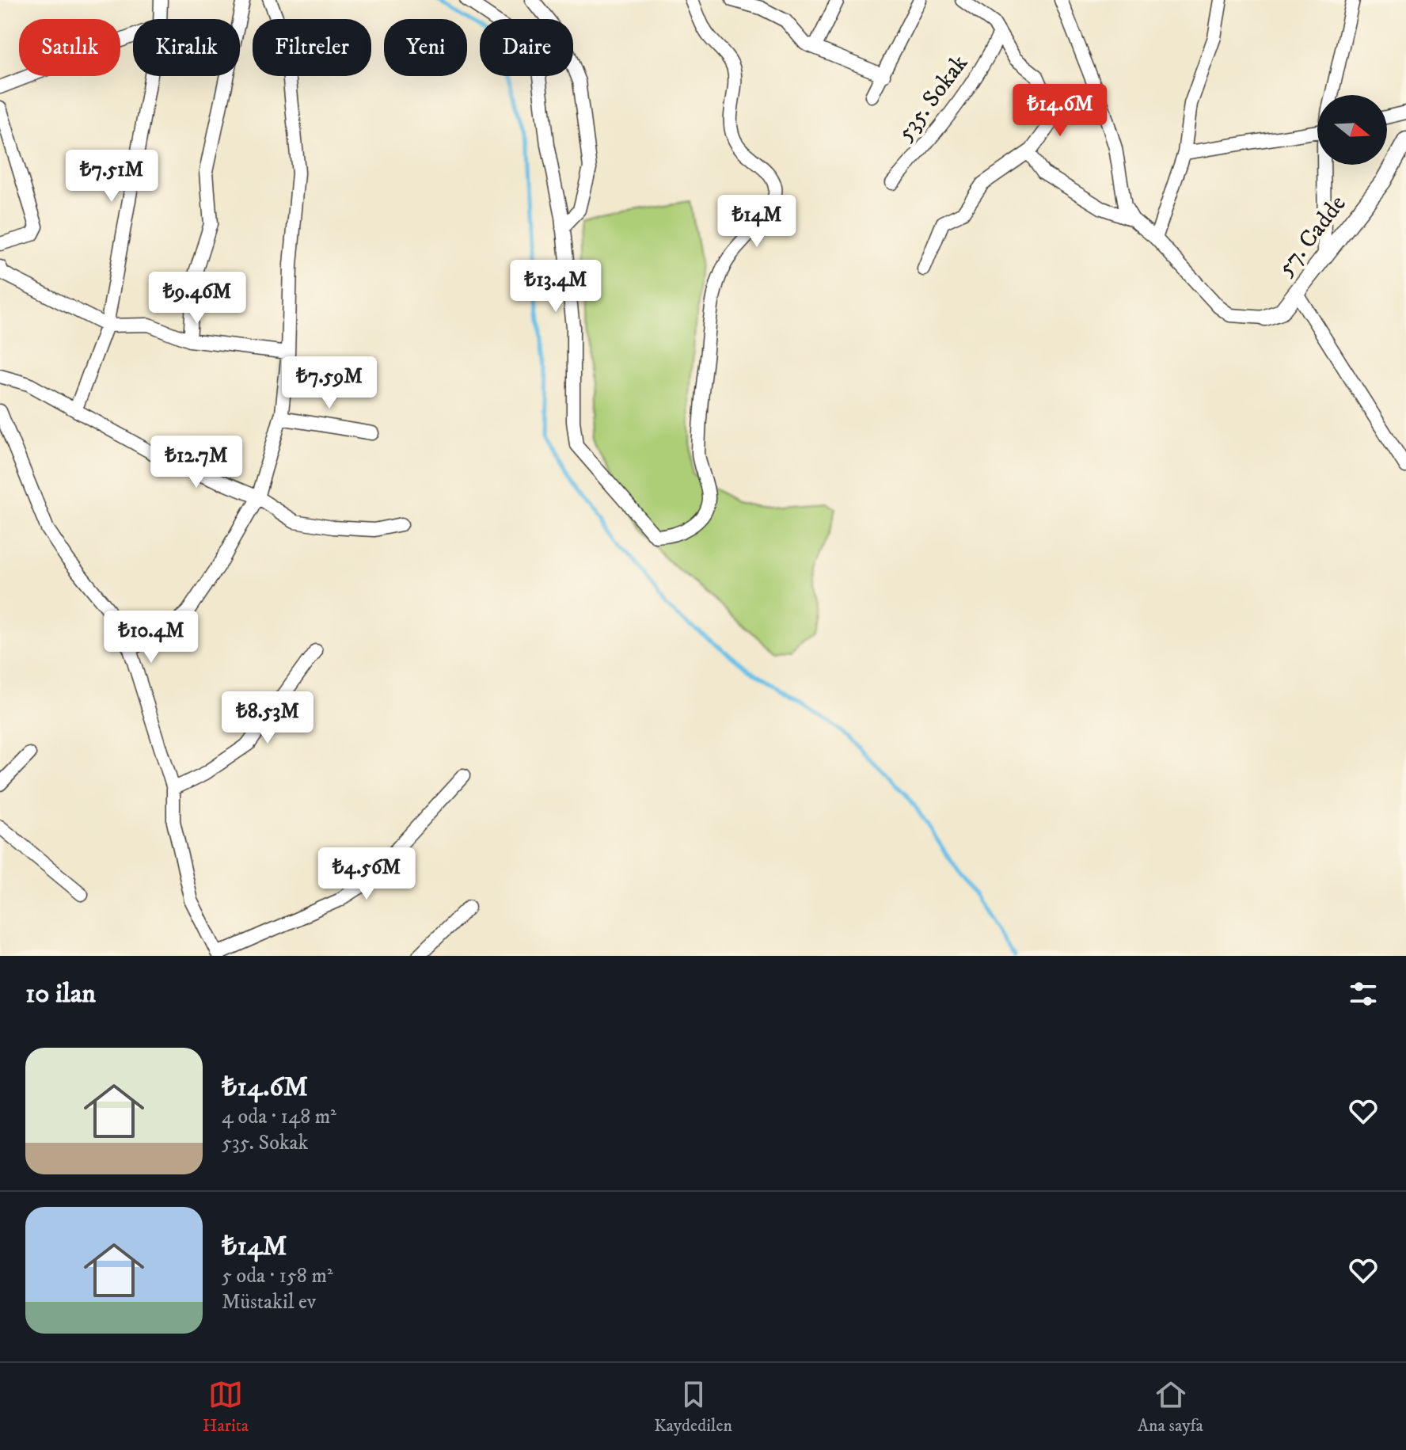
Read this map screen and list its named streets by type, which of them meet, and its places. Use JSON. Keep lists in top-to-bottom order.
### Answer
{
  "streets": {
    "street": ["535. Sokak", "57. Cadde"]
  },
  "north": "right",
  "page": {
    "chip": [
      "Satılık",
      "Kiralık",
      "Filtreler",
      "Yeni",
      "Daire"
    ],
    "price": [
      "₺14.6M",
      "₺7.51M",
      "₺14M",
      "₺13.4M",
      "₺9.46M",
      "₺7.59M",
      "₺12.7M",
      "₺10.4M",
      "₺8.53M",
      "₺4.56M"
    ],
    "heading": "10 ilan",
    "list": [
      {
        "name": "₺14.6M",
        "note": "4 oda · 148 m² · 535. Sokak"
      },
      {
        "name": "₺14M",
        "note": "5 oda · 158 m² · Müstakil ev"
      }
    ],
    "tabs": ["Harita", "Kaydedilen", "Ana sayfa"]
  }
}
